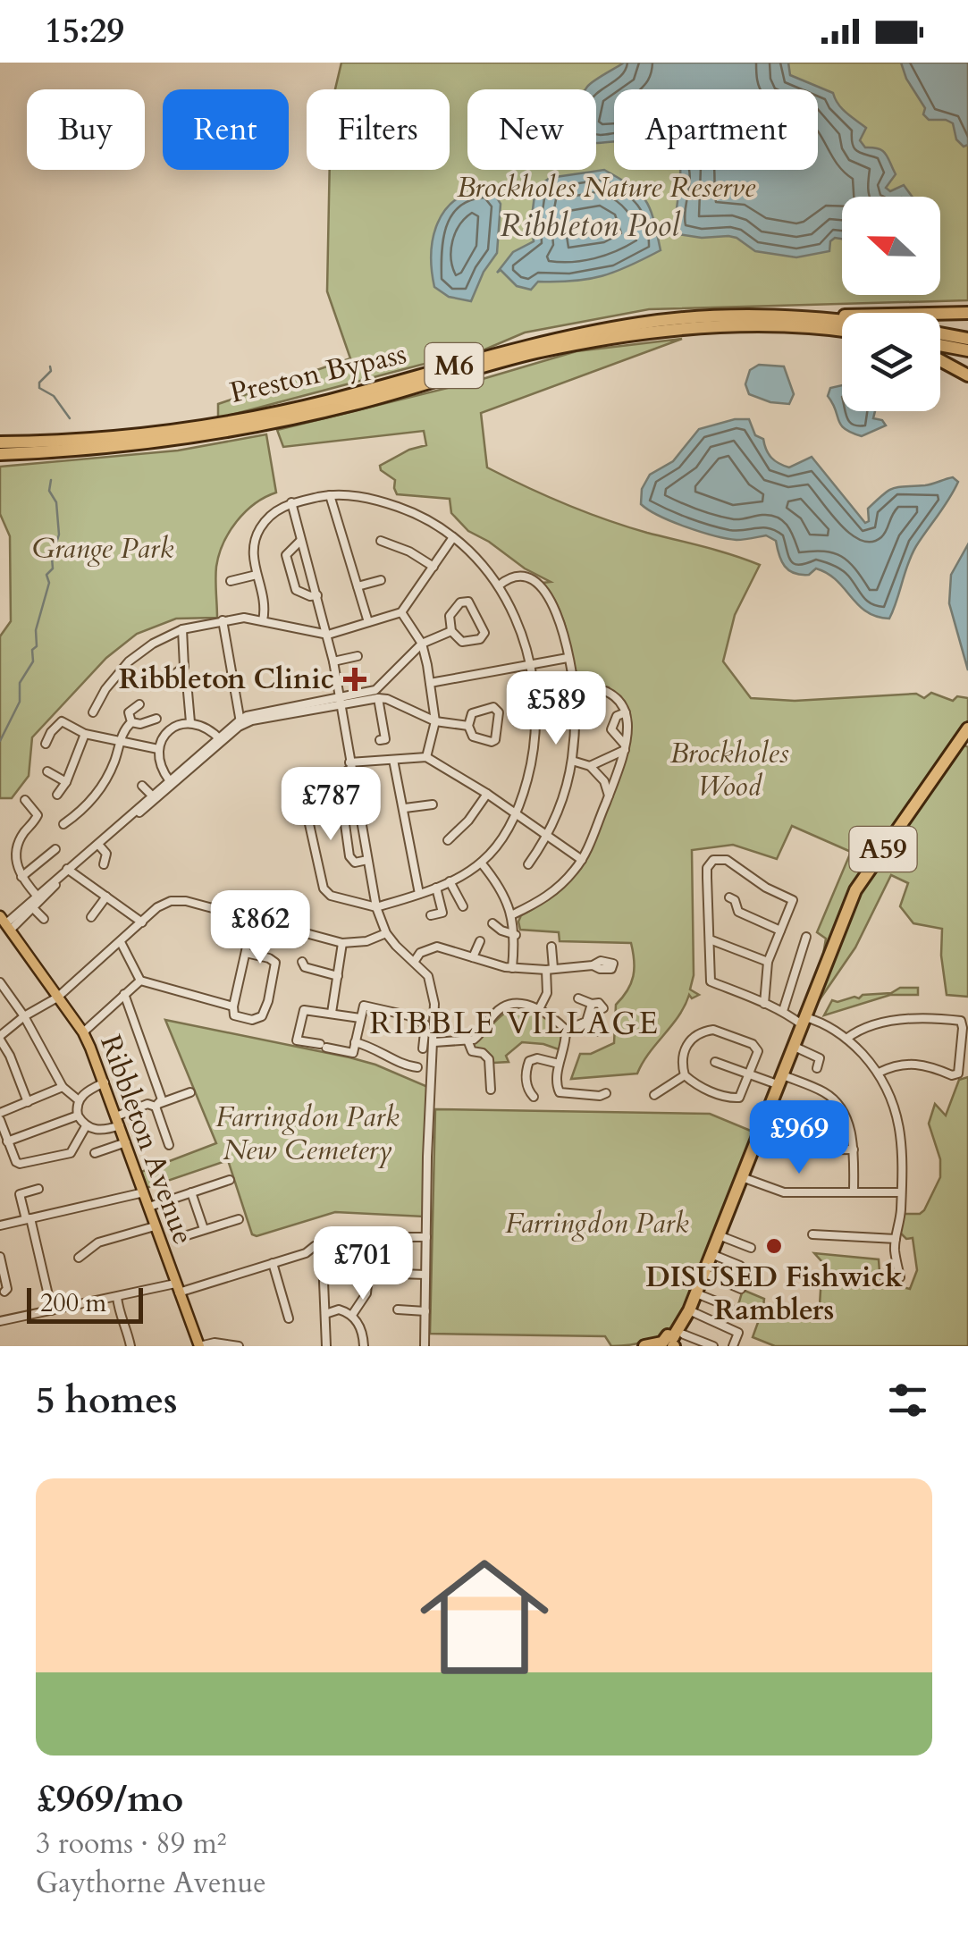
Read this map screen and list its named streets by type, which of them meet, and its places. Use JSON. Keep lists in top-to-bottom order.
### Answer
{
  "streets": {
    "highway": ["M6", "Preston Bypass", "A59"],
    "main road": ["Ribbleton Avenue"]
  },
  "districts": ["RIBBLE VILLAGE"],
  "water": ["Ribbleton Pool"],
  "parks": [
    "Brockholes Nature Reserve",
    "Grange Park",
    "Brockholes Wood",
    "Farringdon Park New Cemetery",
    "Farringdon Park"
  ],
  "places": {
    "health": ["Ribbleton Clinic"],
    "other": ["DISUSED Fishwick Ramblers"]
  },
  "scale_bar": "200 m",
  "north": "left",
  "page": {
    "status": "15:29",
    "chip": [
      "Buy",
      "Rent",
      "Filters",
      "New",
      "Apartment"
    ],
    "price": [
      "£589",
      "£787",
      "£862",
      "£969",
      "£701"
    ],
    "scale": "200 m",
    "heading": "5 homes",
    "list": [
      {
        "name": "£969/mo",
        "note": "3 rooms · 89 m² · Gaythorne Avenue"
      }
    ]
  }
}
